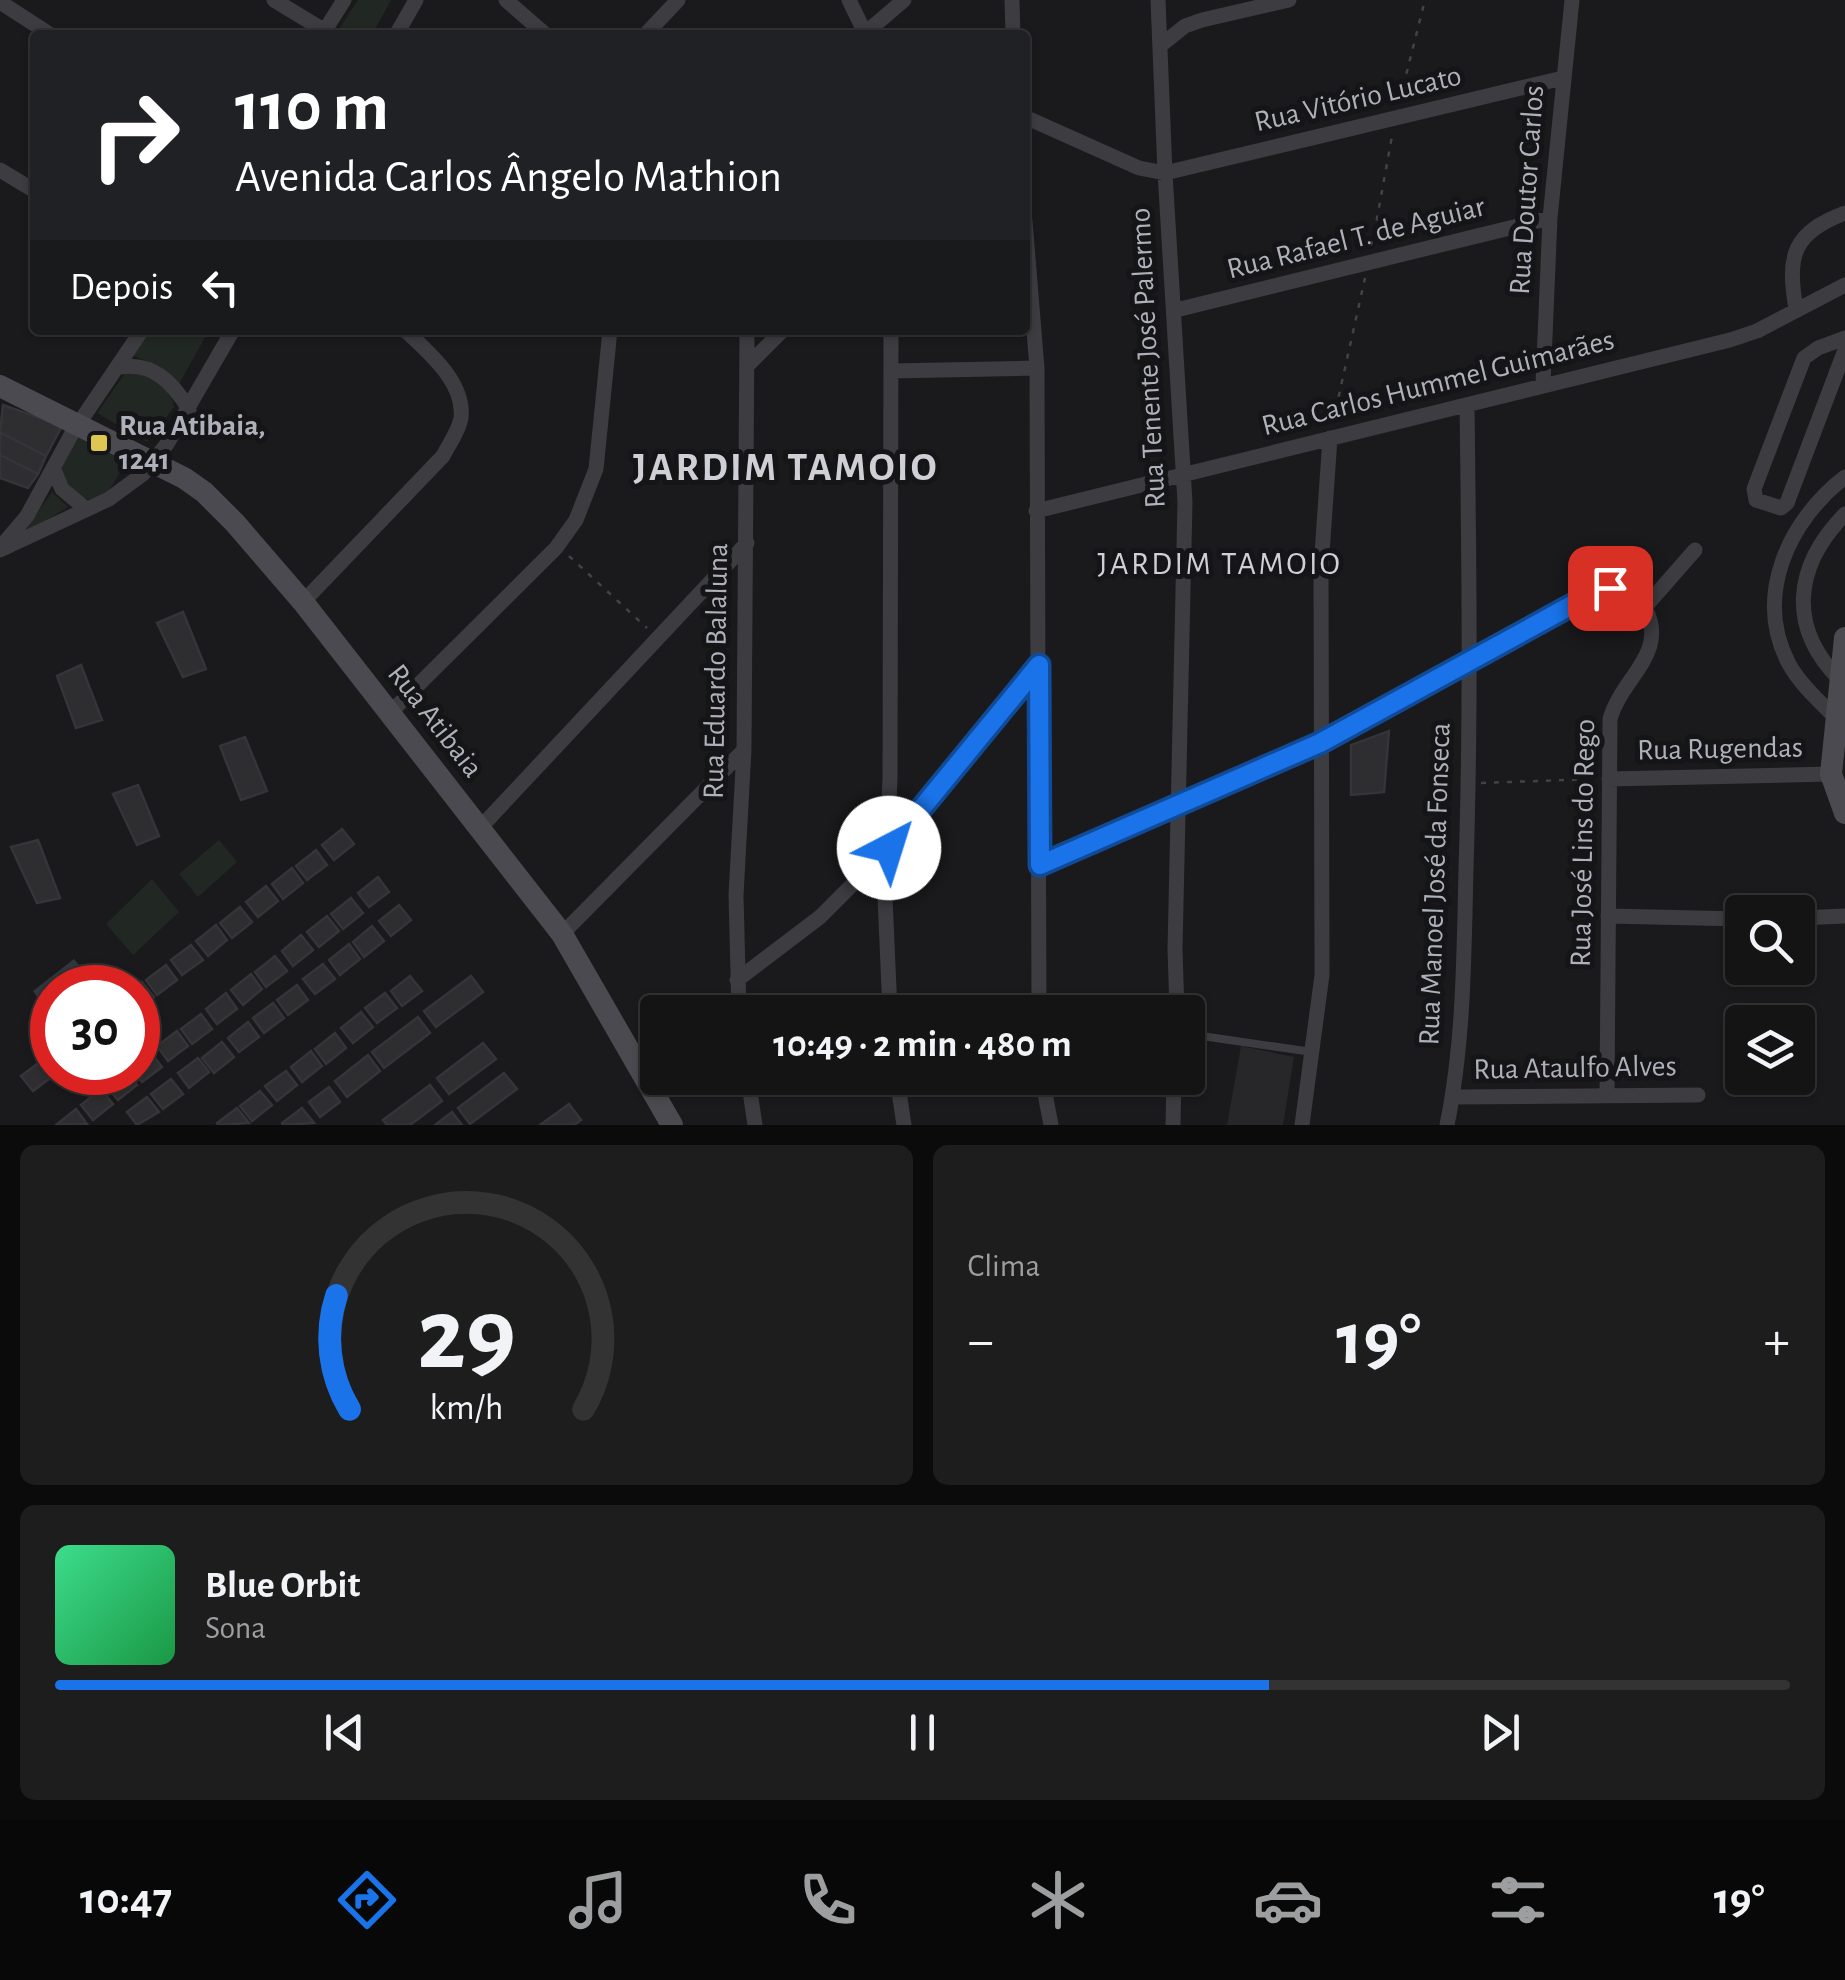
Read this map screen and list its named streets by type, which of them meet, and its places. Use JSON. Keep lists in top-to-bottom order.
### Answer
{
  "streets": {
    "main road": ["Rua Atibaia"],
    "street": [
      "Rua Vitório Lucato",
      "Rua Doutor Carlos",
      "Rua Rafael T. de Aguiar",
      "Rua Tenente José Palermo",
      "Rua Carlos Hummel Guimarães",
      "Rua Eduardo Balaluna",
      "Rua Rugendas",
      "Rua José Lins do Rego",
      "Rua Manoel José da Fonseca",
      "Rua Ataulfo Alves"
    ]
  },
  "crossings": [
    ["Rua Vitório Lucato", "Rua Doutor Carlos"],
    ["Rua Vitório Lucato", "Rua Tenente José Palermo"],
    ["Rua Doutor Carlos", "Rua Rafael T. de Aguiar"],
    ["Rua Doutor Carlos", "Rua Carlos Hummel Guimarães"],
    ["Rua Rafael T. de Aguiar", "Rua Tenente José Palermo"],
    ["Rua Tenente José Palermo", "Rua Carlos Hummel Guimarães"],
    ["Rua Carlos Hummel Guimarães", "Rua Manoel José da Fonseca"],
    ["Rua Rugendas", "Rua José Lins do Rego"],
    ["Rua José Lins do Rego", "Rua Ataulfo Alves"],
    ["Rua Manoel José da Fonseca", "Rua Ataulfo Alves"]
  ],
  "districts": ["JARDIM TAMOIO", "JARDIM TAMOIO"],
  "places": {
    "transit": ["Rua Atibaia, 1241"]
  },
  "page": {
    "turn": ["110 m", "Avenida Carlos Ângelo Mathion"],
    "then": "Depois",
    "limit": "30",
    "trip": "10:49 · 2 min · 480 m",
    "tile": "Clima",
    "heat": ["−", "19°", "+"],
    "song": ["Blue Orbit", "Sona"],
    "tabs": ["10:47", "19°"],
    "gauge": ["29", "km/h"]
  }
}
